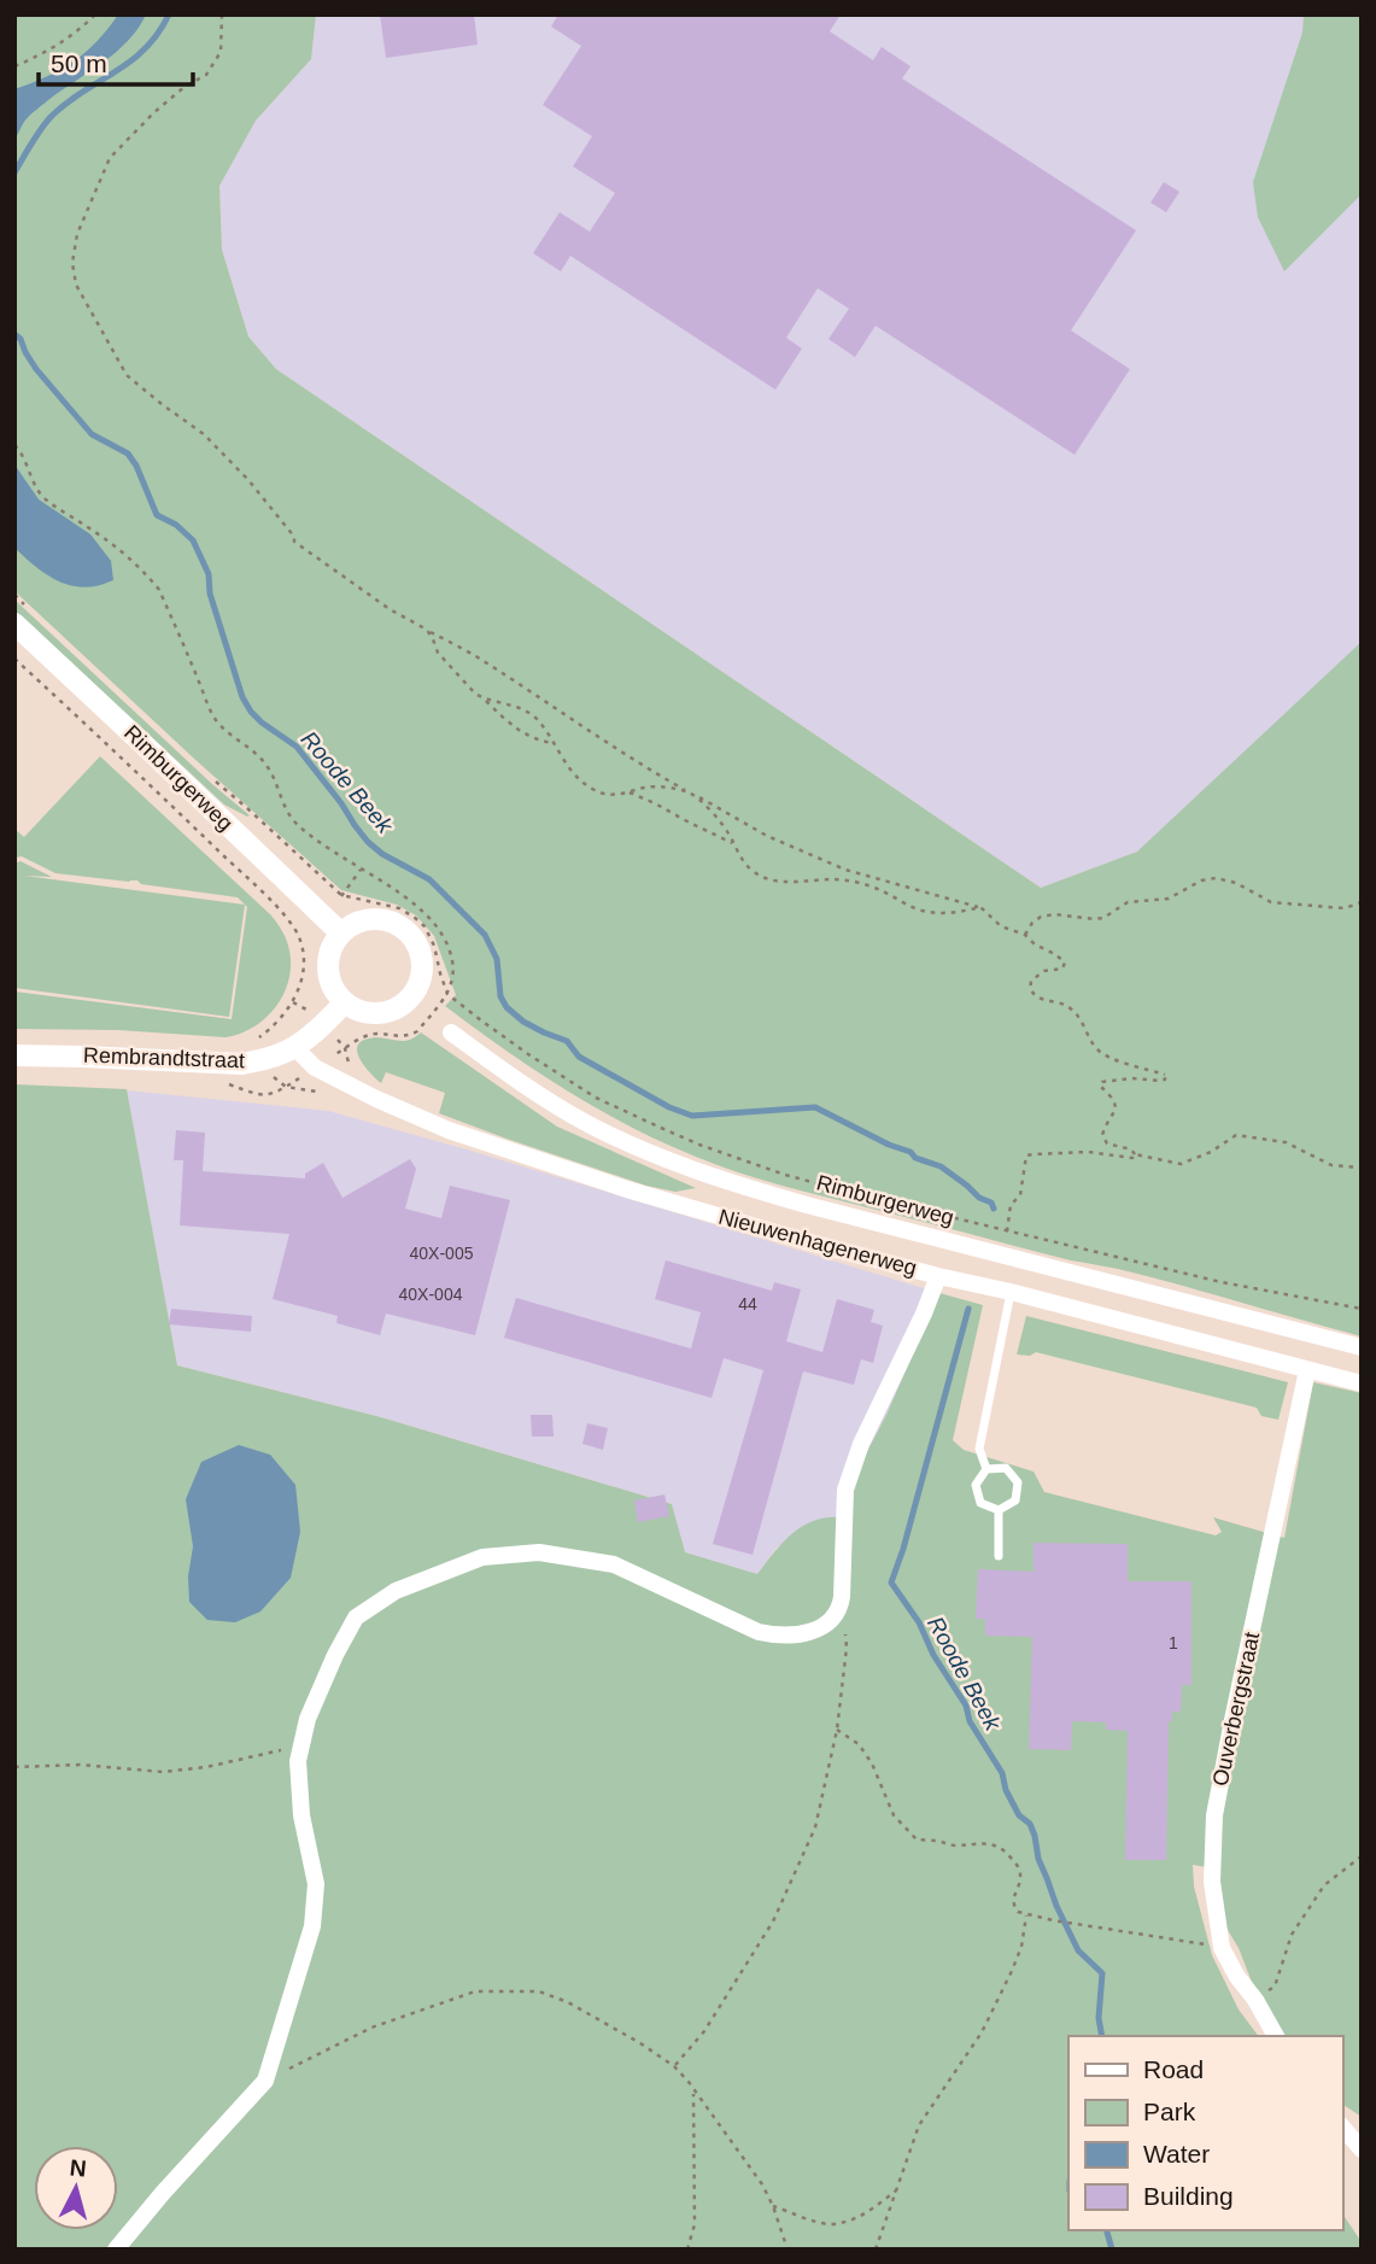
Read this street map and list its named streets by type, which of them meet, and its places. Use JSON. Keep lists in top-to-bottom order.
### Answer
{
  "streets": {
    "street": [
      "Rimburgerweg",
      "Rembrandtstraat",
      "Nieuwenhagenerweg",
      "Ouverbergstraat"
    ]
  },
  "crossings": [
    ["Rimburgerweg", "Rembrandtstraat"],
    ["Rembrandtstraat", "Nieuwenhagenerweg"],
    ["Nieuwenhagenerweg", "Ouverbergstraat"]
  ],
  "water": ["Roode Beek"],
  "house_numbers": [
    "40X-005",
    "40X-004",
    "44",
    "1"
  ],
  "legend": [
    "Road",
    "Park",
    "Water",
    "Building"
  ],
  "scale_bar": "50 m",
  "north": "top"
}
